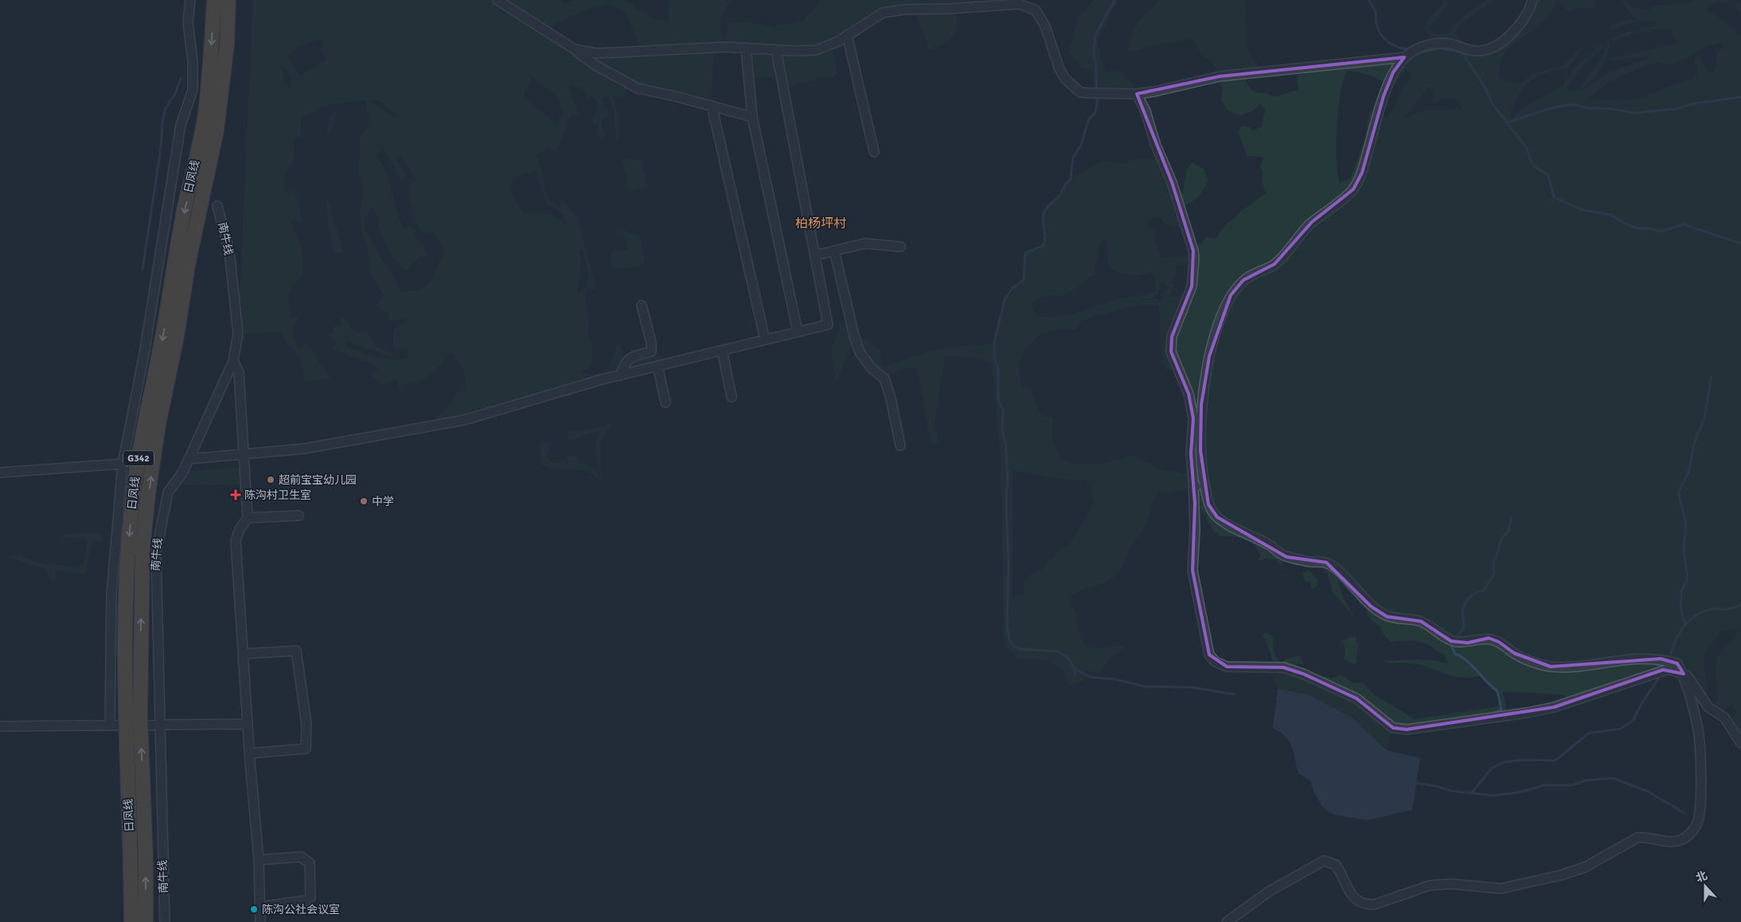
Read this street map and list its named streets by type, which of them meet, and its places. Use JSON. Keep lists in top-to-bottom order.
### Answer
{
  "streets": {
    "highway": ["日凤线", "G342"],
    "street": ["南牛线"]
  },
  "districts": ["柏杨坪村"],
  "places": {
    "other": ["超前宝宝幼儿园", "中学", "陈沟公社会议室"],
    "health": ["陈沟村卫生室"]
  },
  "north": "top"
}
